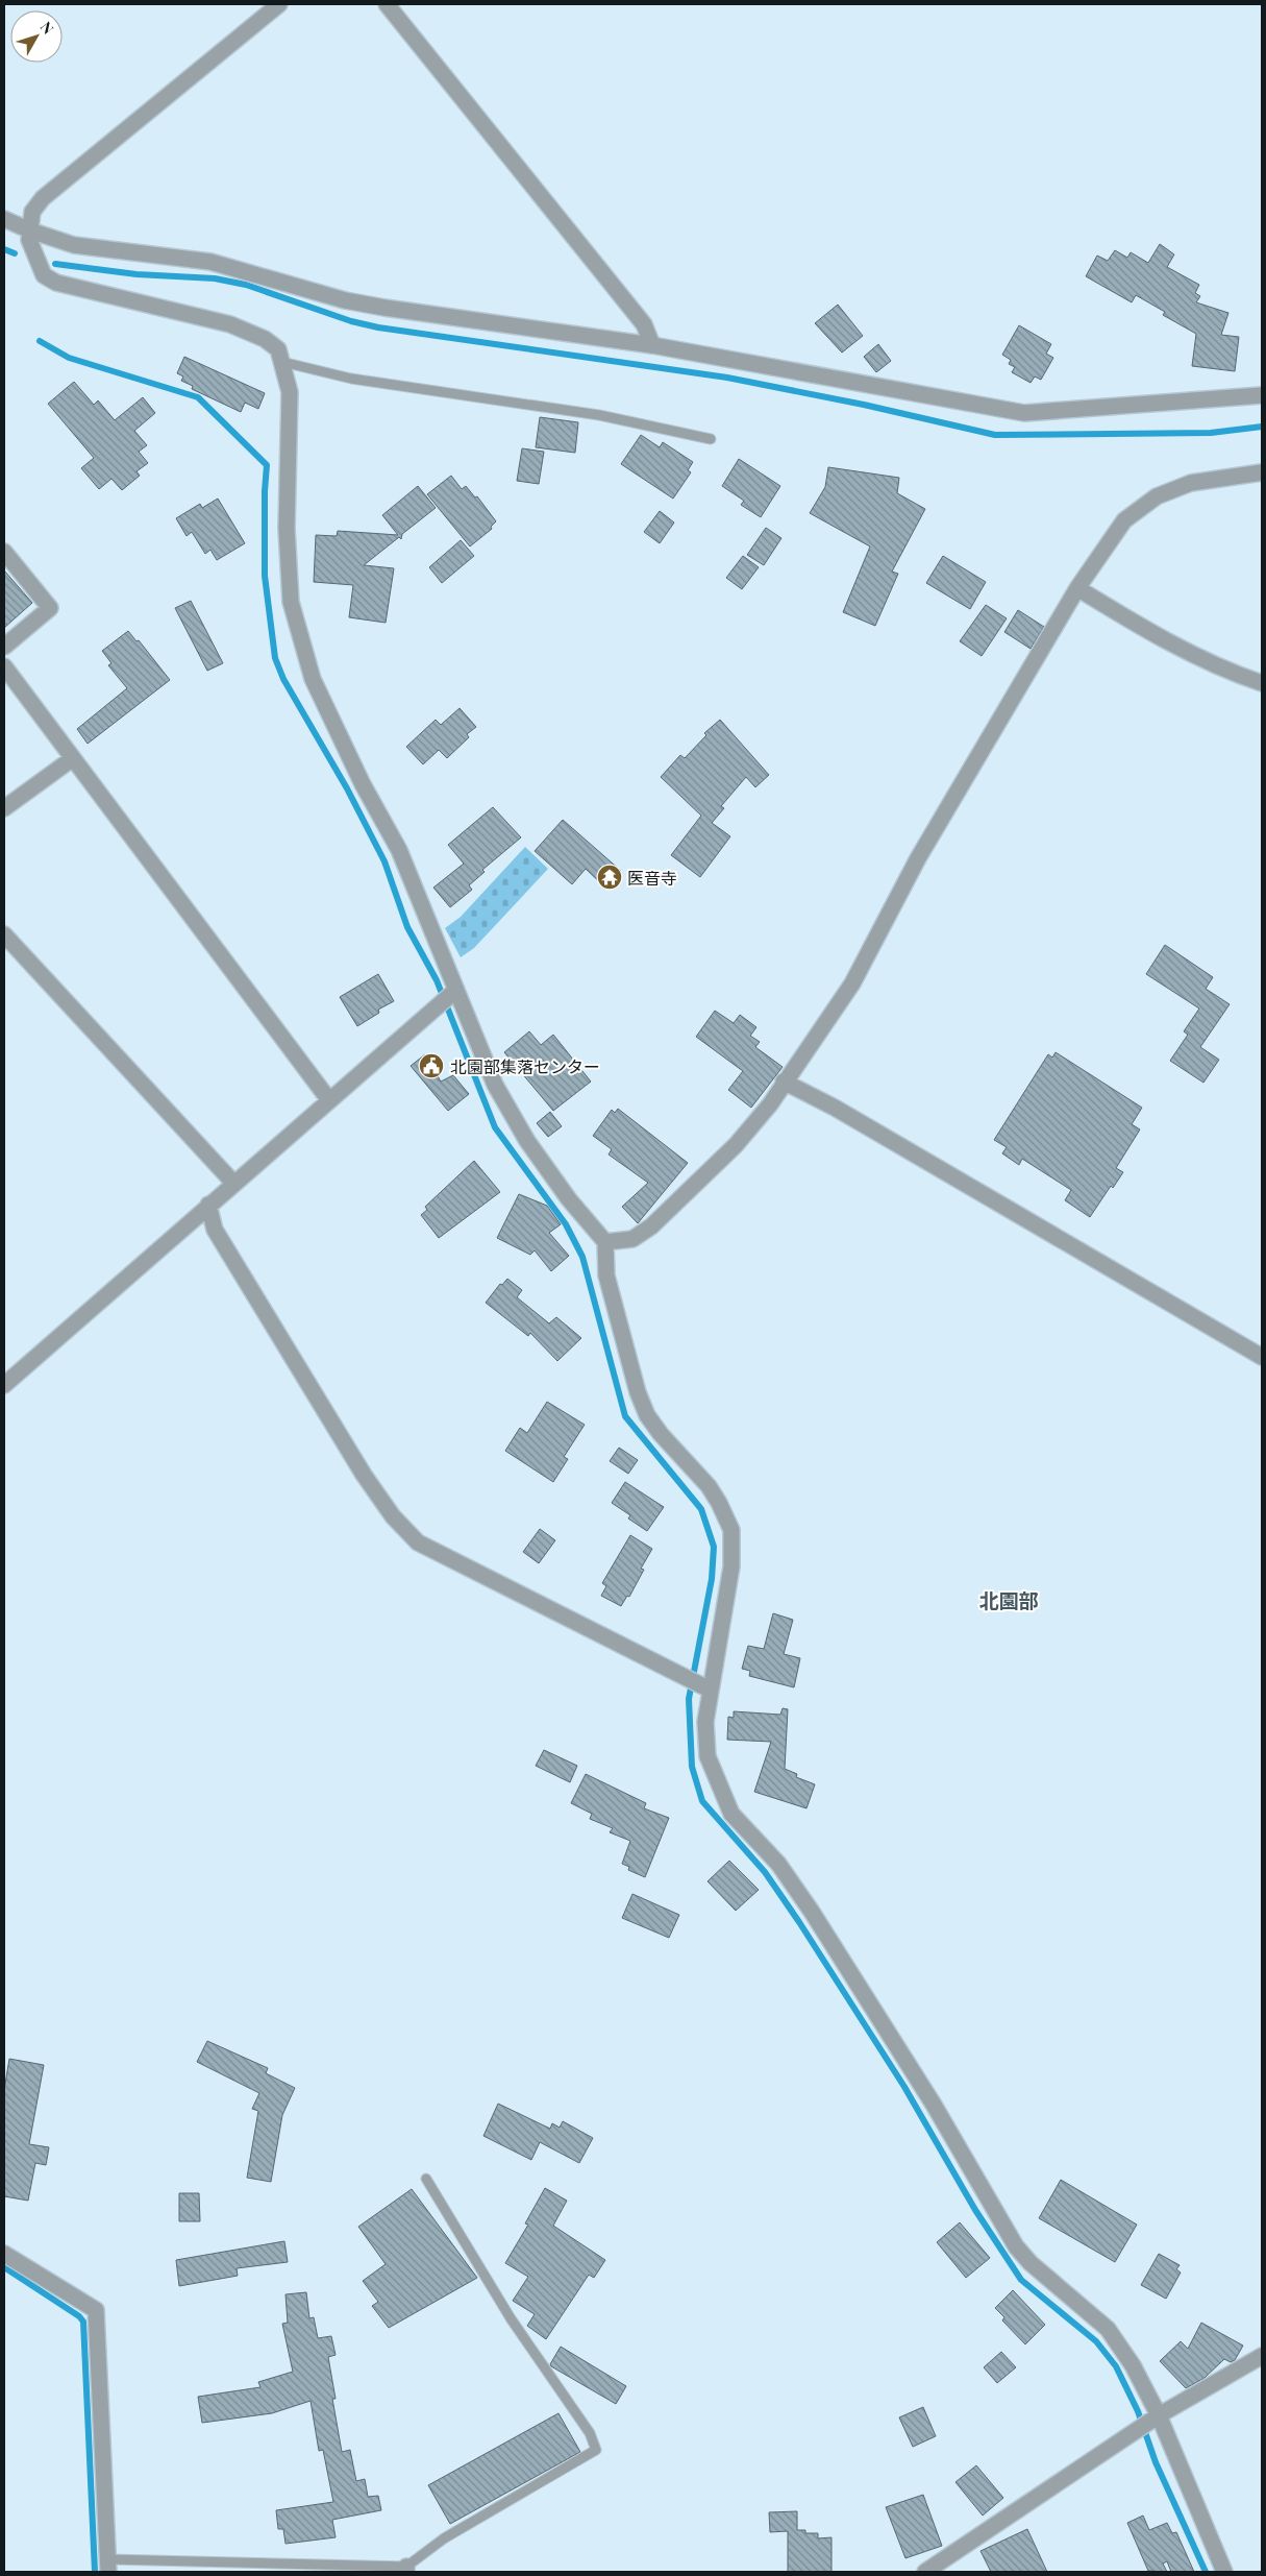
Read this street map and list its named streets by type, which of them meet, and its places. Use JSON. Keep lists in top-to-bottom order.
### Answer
{
  "districts": ["北園部"],
  "places": {
    "temple": ["医音寺"],
    "public building": ["北園部集落センター"]
  },
  "north": "top right"
}
